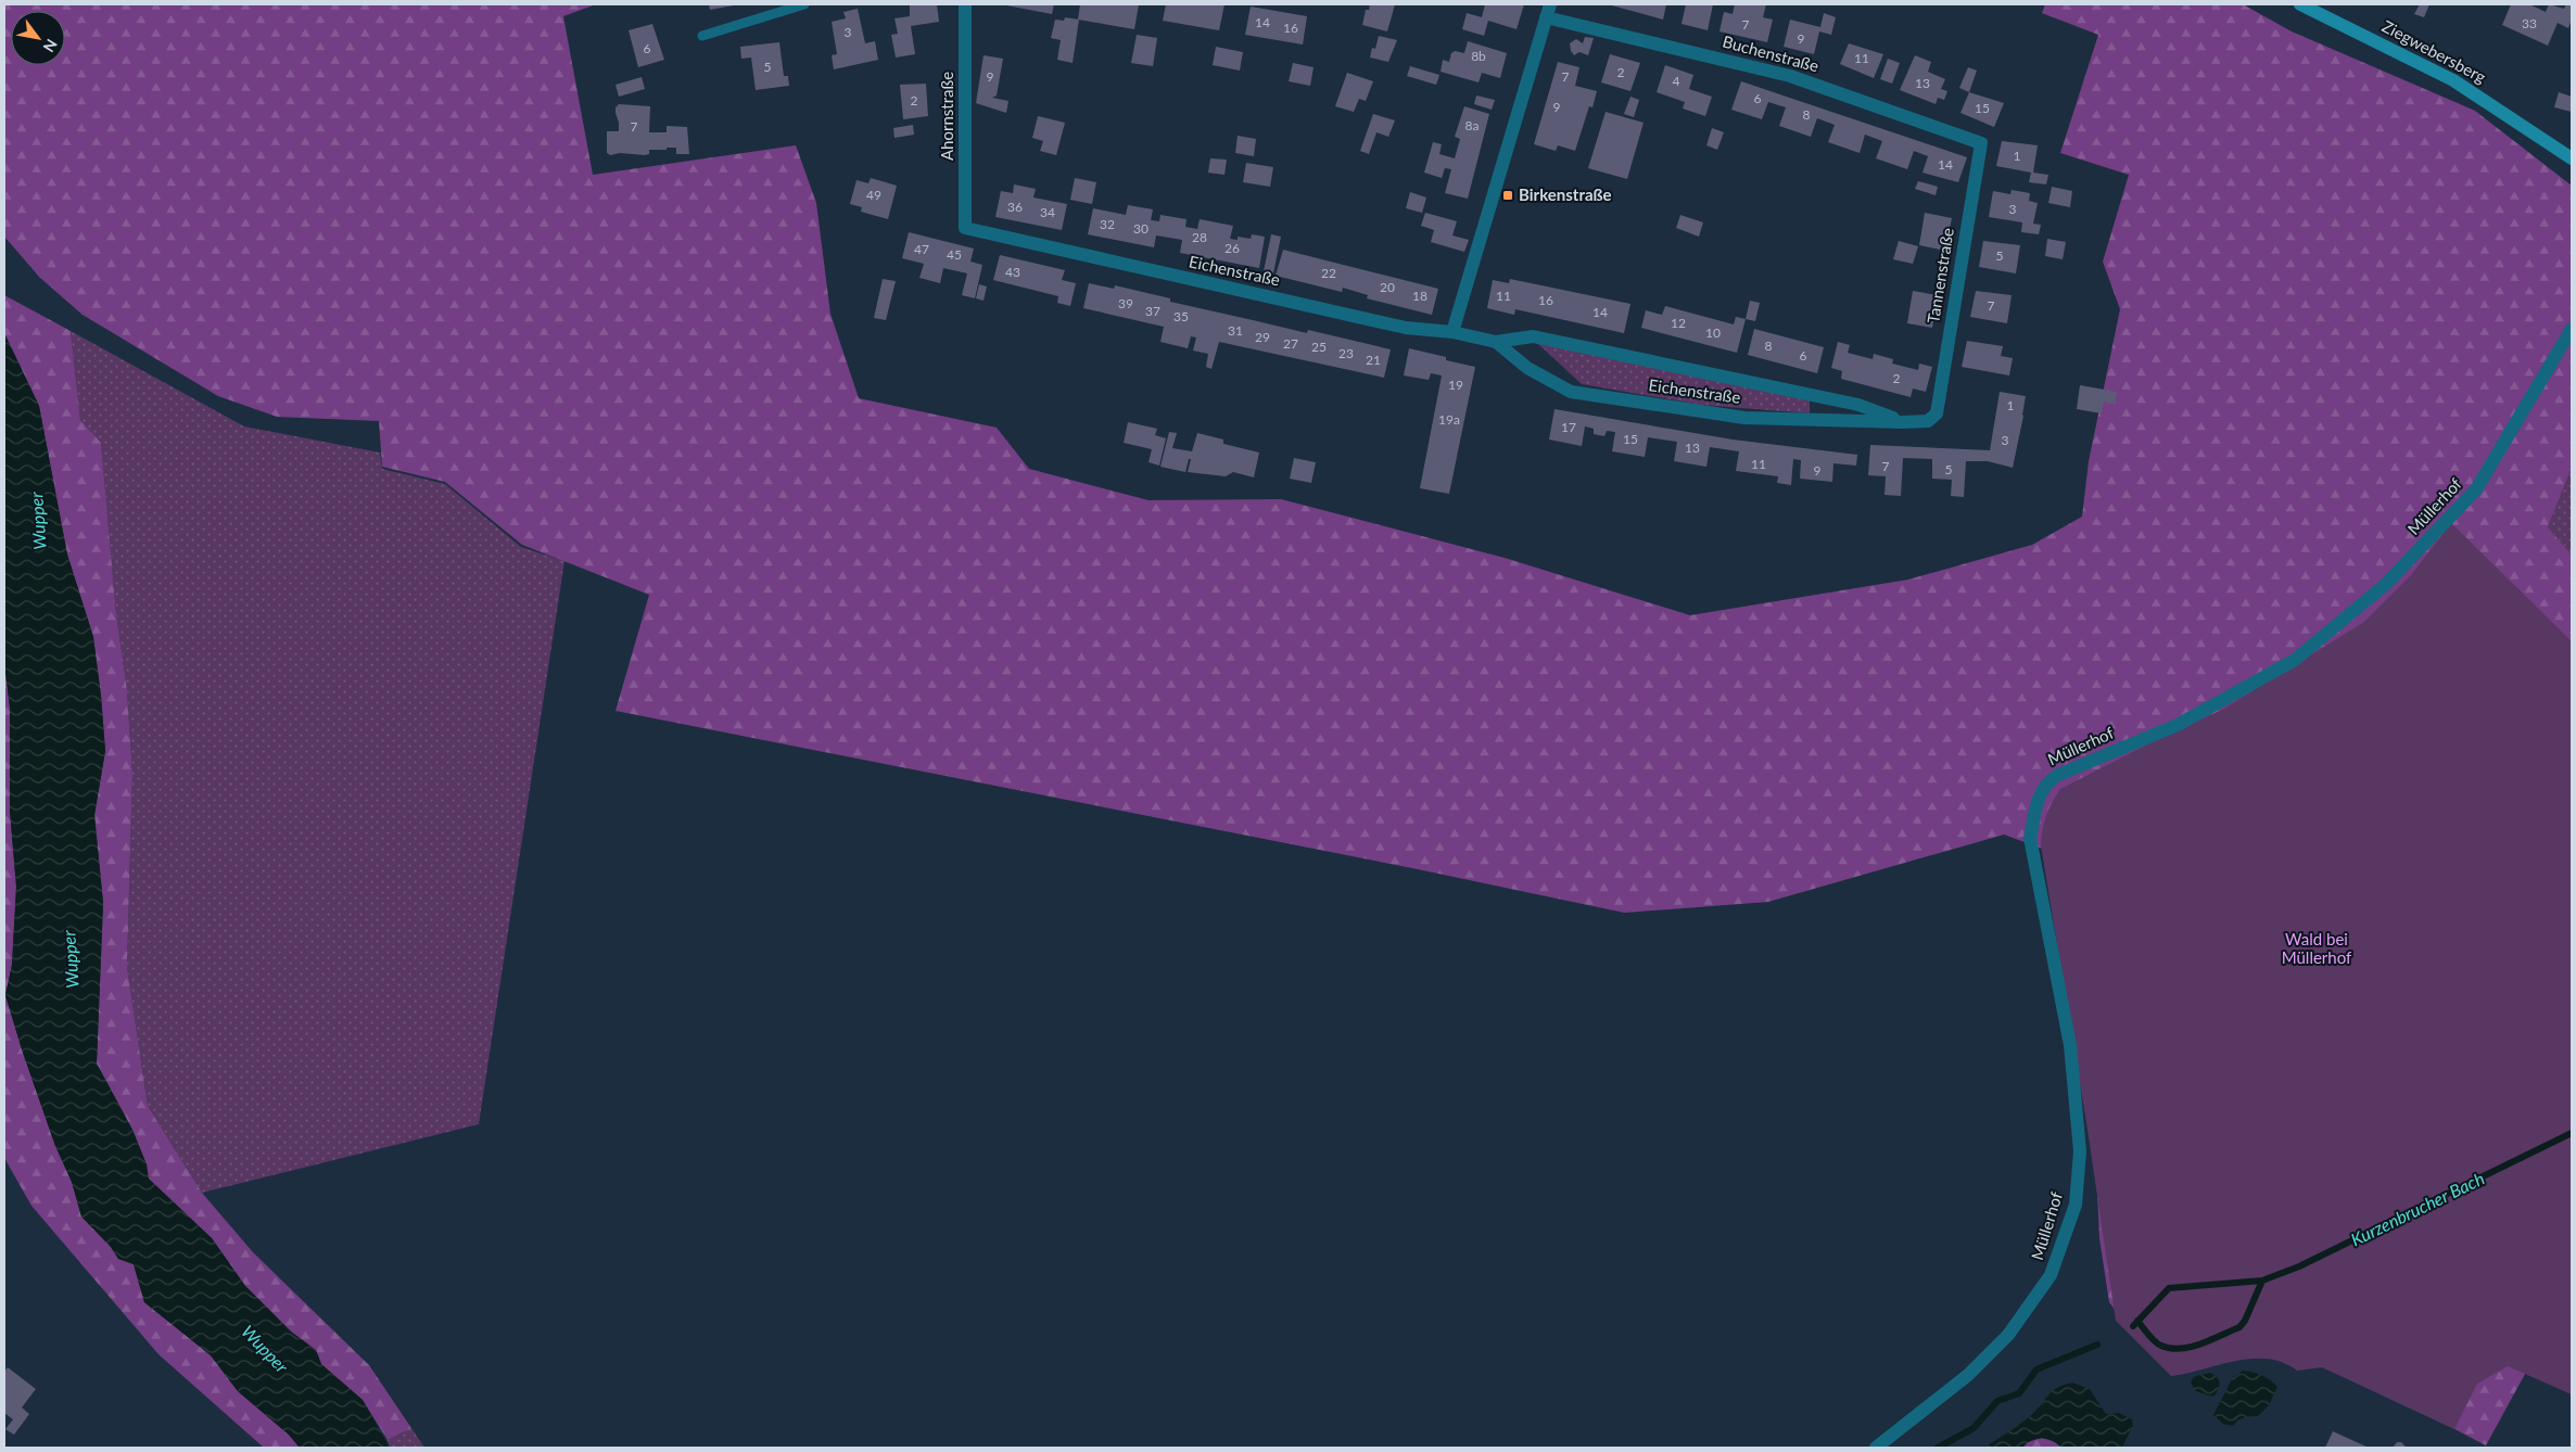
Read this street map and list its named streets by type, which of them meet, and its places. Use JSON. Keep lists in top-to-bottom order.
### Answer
{
  "streets": {
    "main road": ["Ziegwebersberg"],
    "street": [
      "Buchenstraße",
      "Ahornstraße",
      "Eichenstraße",
      "Tannenstraße",
      "Müllerhof"
    ]
  },
  "crossings": [
    ["Buchenstraße", "Tannenstraße"],
    ["Ahornstraße", "Eichenstraße"],
    ["Eichenstraße", "Tannenstraße"]
  ],
  "water": ["Wupper", "Kurzenbrucher Bach"],
  "parks": ["Wald bei Müllerhof"],
  "places": {
    "transit": ["Birkenstraße"]
  },
  "house_numbers": [
    "14",
    "33",
    "7",
    "16",
    "3",
    "9",
    "6",
    "8b",
    "11",
    "5",
    "2",
    "9",
    "7",
    "4",
    "13",
    "6",
    "2",
    "9",
    "15",
    "8",
    "8a",
    "7",
    "1",
    "14",
    "49",
    "36",
    "3",
    "34",
    "32",
    "30",
    "28",
    "26",
    "47",
    "45",
    "5",
    "43",
    "22",
    "20",
    "18",
    "11",
    "16",
    "39",
    "7",
    "37",
    "14",
    "35",
    "12",
    "31",
    "10",
    "29",
    "27",
    "8",
    "25",
    "23",
    "6",
    "21",
    "2",
    "19",
    "1",
    "19a",
    "17",
    "15",
    "3",
    "13",
    "11",
    "7",
    "5",
    "9"
  ],
  "north": "bottom right"
}
